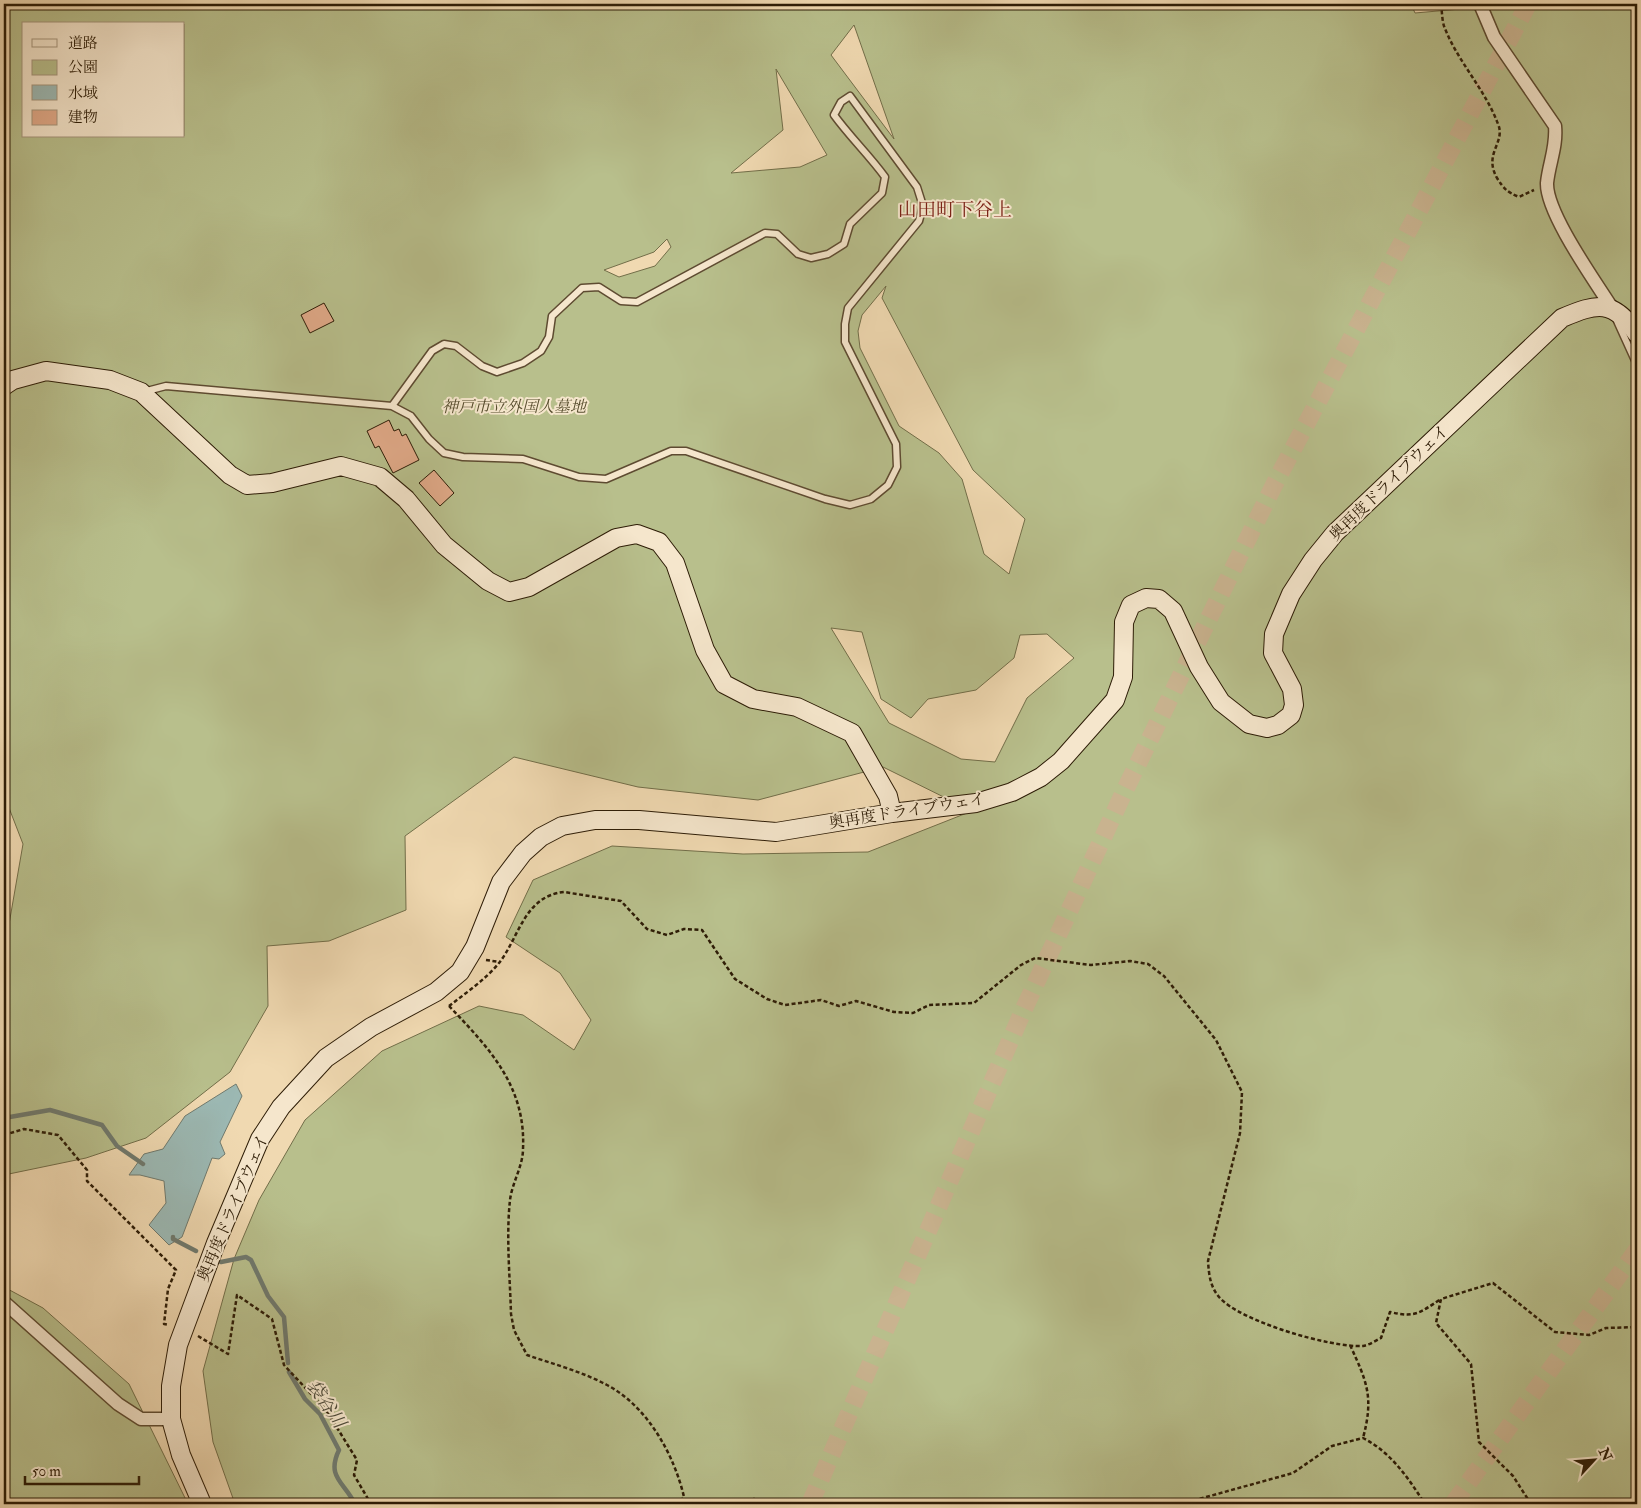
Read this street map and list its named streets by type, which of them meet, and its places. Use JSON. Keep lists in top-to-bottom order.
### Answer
{
  "streets": {
    "street": ["奥再度ドライブウェイ"]
  },
  "districts": ["山田町下谷上"],
  "water": ["袋谷川"],
  "parks": ["神戸市立外国人墓地"],
  "legend": [
    "道路",
    "公園",
    "水域",
    "建物"
  ],
  "scale_bar": "50 m",
  "north": "top right"
}
